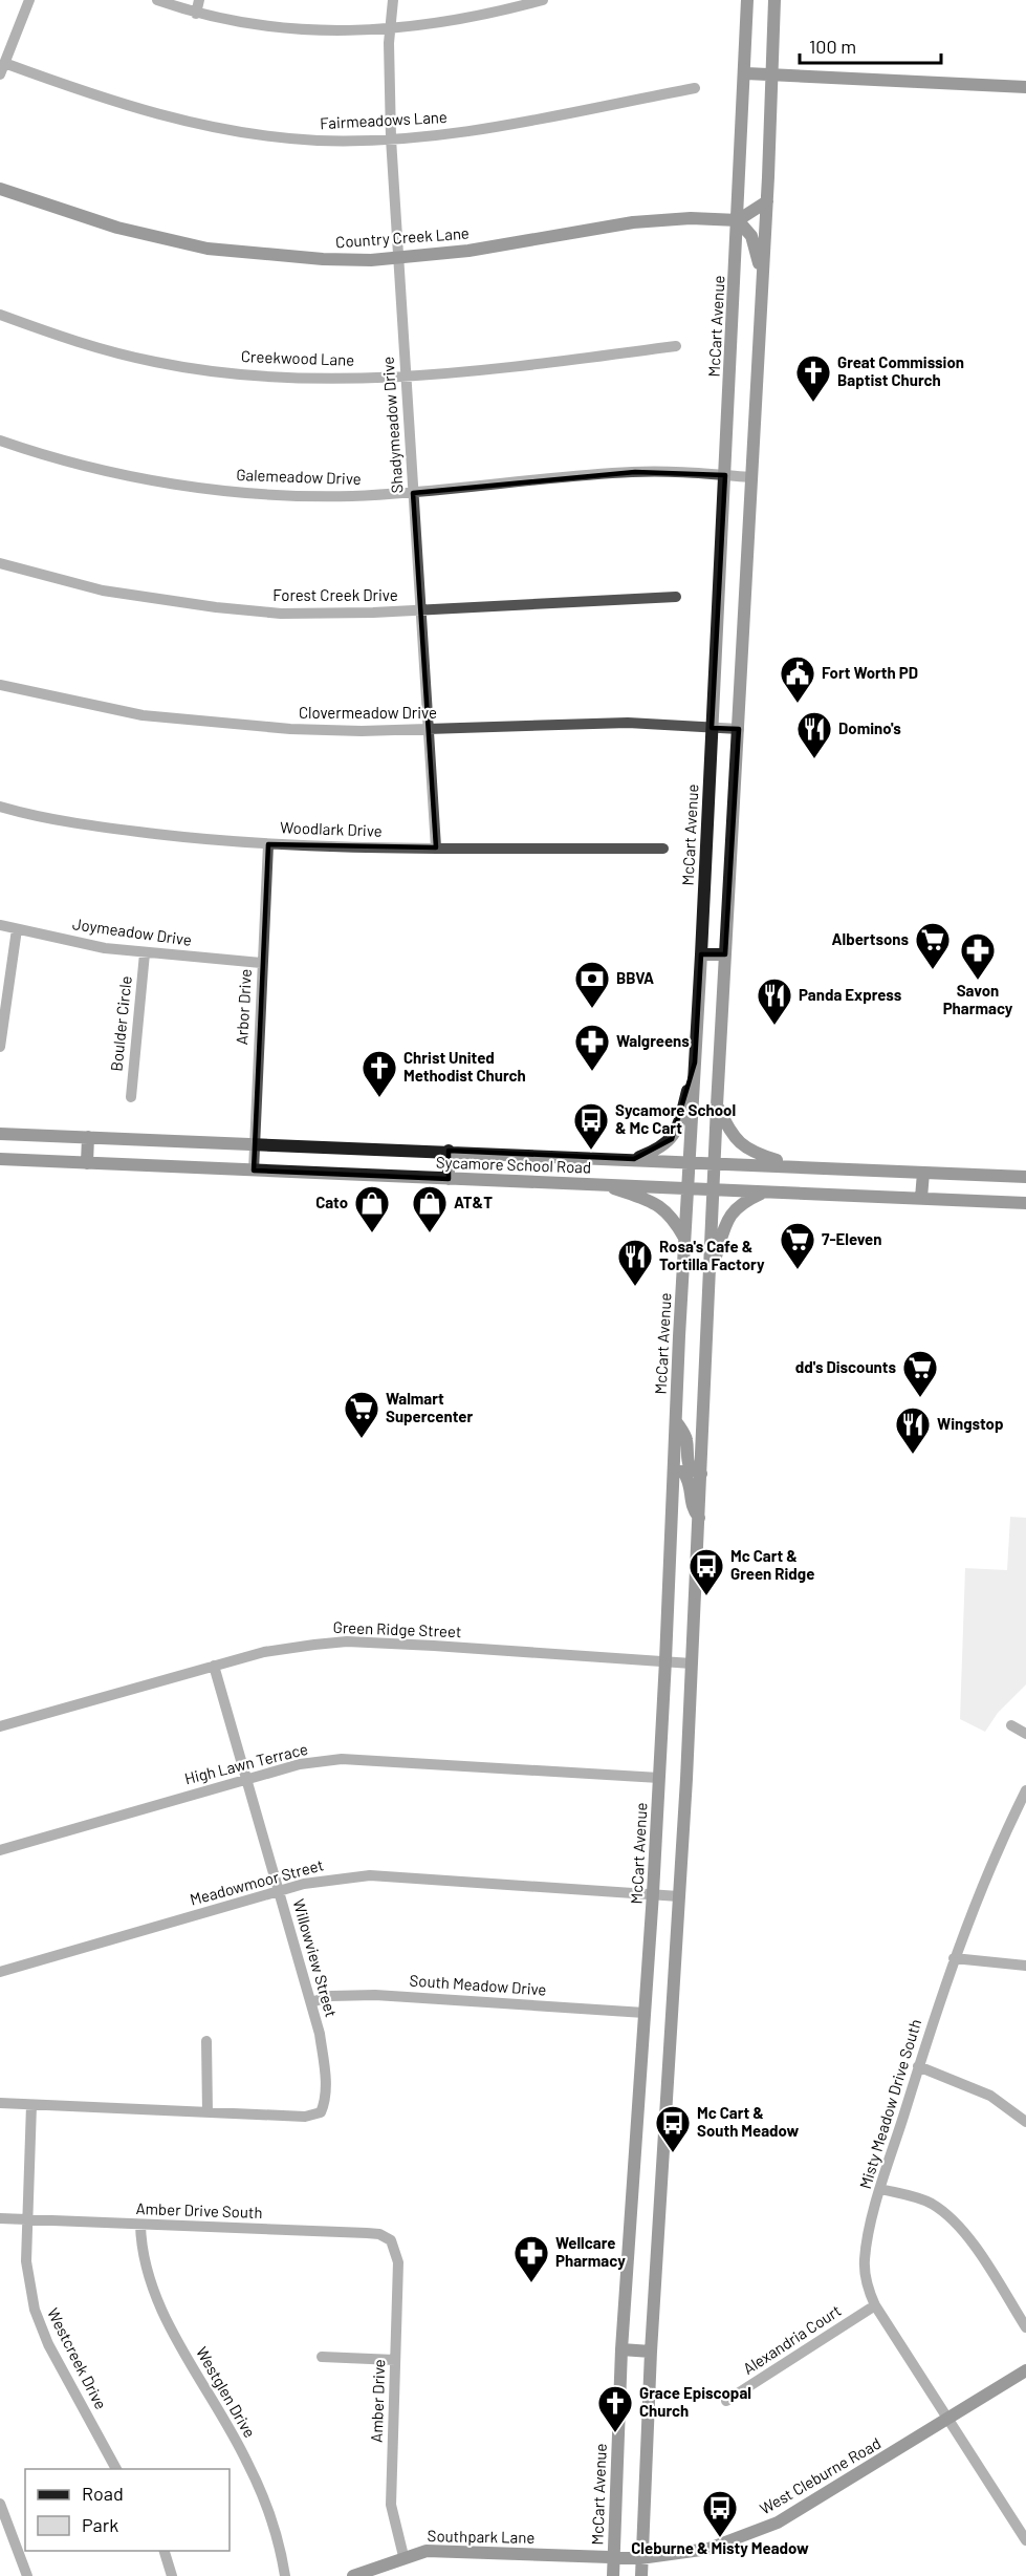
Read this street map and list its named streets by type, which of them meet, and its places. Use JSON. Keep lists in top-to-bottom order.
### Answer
{
  "streets": {
    "main road": [
      "Country Creek Lane",
      "McCart Avenue",
      "Sycamore School Road",
      "West Cleburne Road",
      "Southpark Lane"
    ],
    "street": [
      "Fairmeadows Lane",
      "Creekwood Lane",
      "Shadymeadow Drive",
      "Galemeadow Drive",
      "Forest Creek Drive",
      "Clovermeadow Drive",
      "Woodlark Drive",
      "Joymeadow Drive",
      "Arbor Drive",
      "Boulder Circle",
      "Green Ridge Street",
      "High Lawn Terrace",
      "Meadowmoor Street",
      "Willowview Street",
      "South Meadow Drive",
      "Misty Meadow Drive South",
      "Amber Drive South",
      "Alexandria Court",
      "Westcreek Drive",
      "Westglen Drive",
      "Amber Drive"
    ]
  },
  "crossings": [
    ["Fairmeadows Lane", "Shadymeadow Drive"],
    ["Country Creek Lane", "McCart Avenue"],
    ["Country Creek Lane", "Shadymeadow Drive"],
    ["McCart Avenue", "Galemeadow Drive"],
    ["McCart Avenue", "Clovermeadow Drive"],
    ["McCart Avenue", "Sycamore School Road"],
    ["McCart Avenue", "Green Ridge Street"],
    ["McCart Avenue", "High Lawn Terrace"],
    ["McCart Avenue", "Meadowmoor Street"],
    ["McCart Avenue", "South Meadow Drive"],
    ["McCart Avenue", "West Cleburne Road"],
    ["McCart Avenue", "Southpark Lane"],
    ["Creekwood Lane", "Shadymeadow Drive"],
    ["Shadymeadow Drive", "Galemeadow Drive"],
    ["Shadymeadow Drive", "Forest Creek Drive"],
    ["Shadymeadow Drive", "Clovermeadow Drive"],
    ["Shadymeadow Drive", "Woodlark Drive"],
    ["Woodlark Drive", "Arbor Drive"],
    ["Joymeadow Drive", "Arbor Drive"],
    ["Joymeadow Drive", "Boulder Circle"],
    ["Arbor Drive", "Sycamore School Road"],
    ["Green Ridge Street", "Willowview Street"],
    ["High Lawn Terrace", "Willowview Street"],
    ["Meadowmoor Street", "Willowview Street"],
    ["Willowview Street", "South Meadow Drive"],
    ["Misty Meadow Drive South", "Alexandria Court"],
    ["Misty Meadow Drive South", "West Cleburne Road"],
    ["Amber Drive South", "Westcreek Drive"],
    ["Amber Drive South", "Westglen Drive"],
    ["Amber Drive South", "Amber Drive"],
    ["Amber Drive", "Southpark Lane"],
    ["West Cleburne Road", "Southpark Lane"]
  ],
  "places": {
    "church": ["Great Commission Baptist Church", "Christ United Methodist Church", "Grace Episcopal Church"],
    "public building": ["Fort Worth PD"],
    "restaurant": [
      "Domino's",
      "Panda Express",
      "Rosa's Cafe & Tortilla Factory",
      "Wingstop"
    ],
    "supermarket": [
      "Albertsons",
      "7-Eleven",
      "dd's Discounts",
      "Walmart Supercenter"
    ],
    "pharmacy": ["Savon Pharmacy", "Walgreens", "Wellcare Pharmacy"],
    "bank": ["BBVA"],
    "bus stop": [
      "Sycamore School & Mc Cart",
      "Mc Cart & Green Ridge",
      "Mc Cart & South Meadow",
      "Cleburne & Misty Meadow"
    ],
    "shop": ["Cato", "AT&T"]
  },
  "legend": ["Road", "Park"],
  "scale_bar": "100 m"
}
